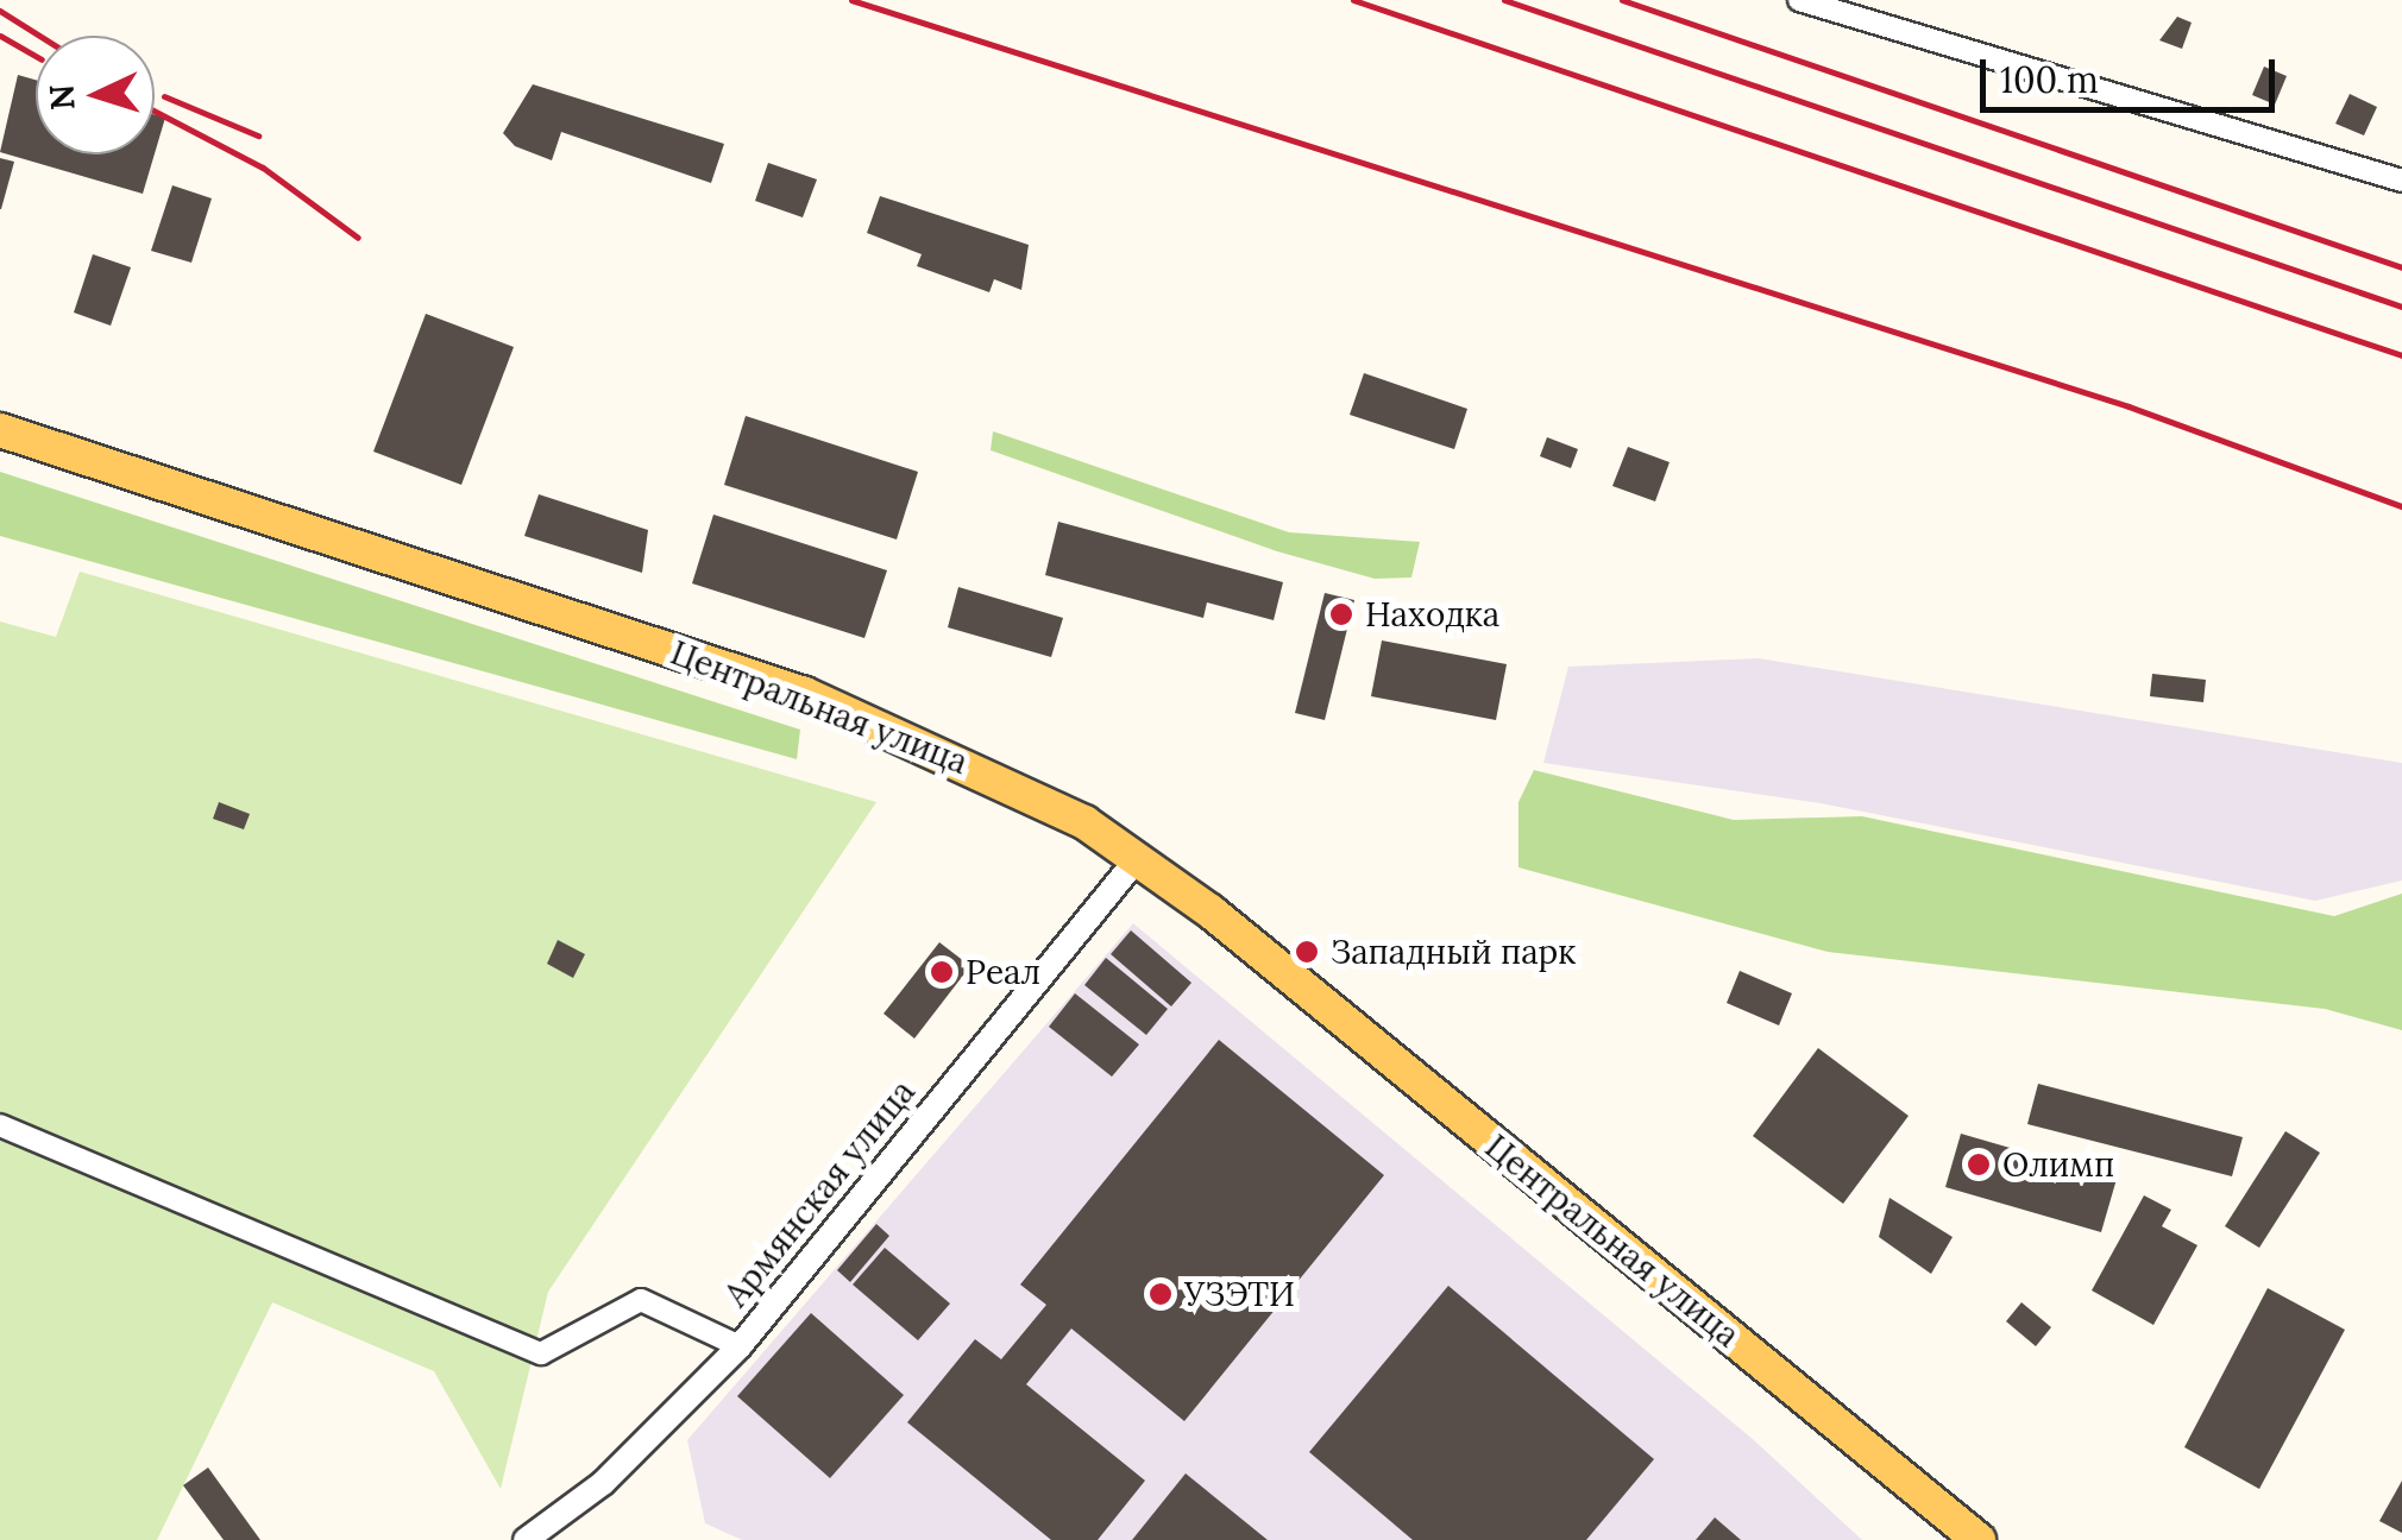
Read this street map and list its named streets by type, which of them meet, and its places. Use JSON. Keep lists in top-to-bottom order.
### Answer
{
  "streets": {
    "main road": ["Центральная улица"],
    "street": ["Армянская улица"]
  },
  "crossings": [
    ["Центральная улица", "Армянская улица"]
  ],
  "places": [
    "Находка",
    "Западный парк",
    "Реал",
    "Олимп",
    "УЗЭТИ"
  ],
  "scale_bar": "100 m",
  "north": "left"
}
